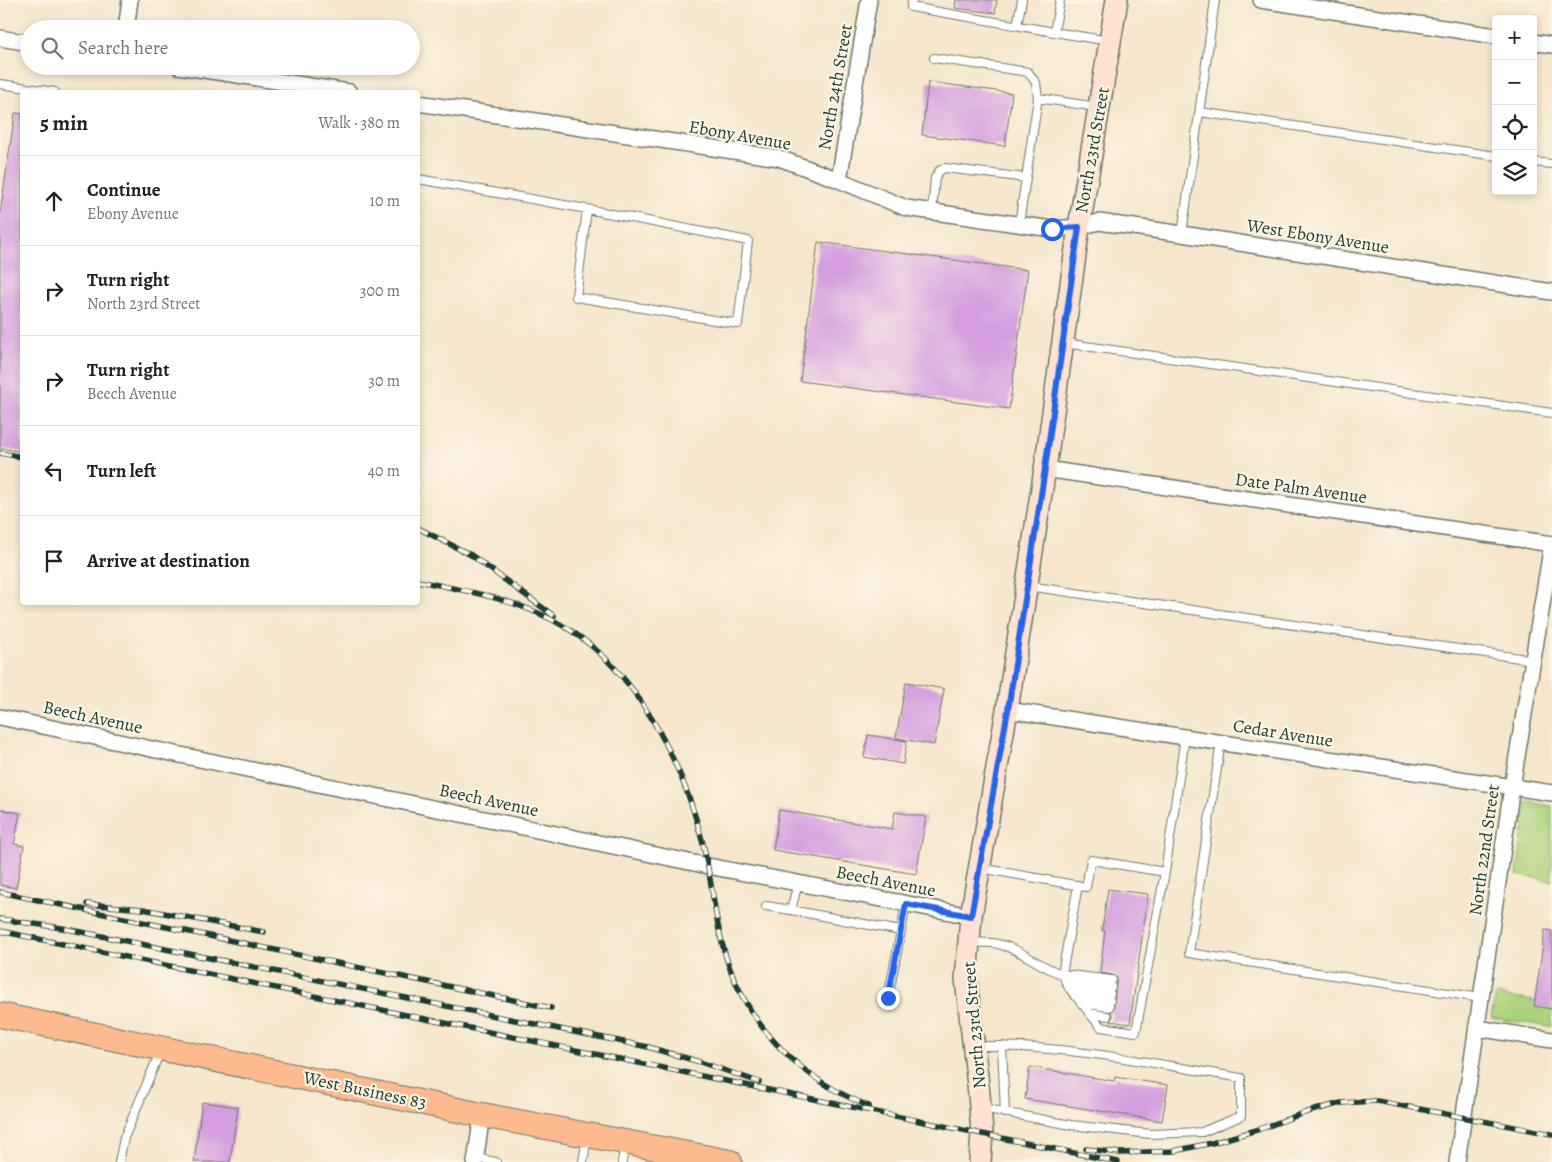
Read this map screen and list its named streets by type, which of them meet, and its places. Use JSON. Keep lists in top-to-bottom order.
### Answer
{
  "streets": {
    "main road": ["North 23rd Street", "West Business 83"],
    "street": [
      "North 24th Street",
      "Ebony Avenue",
      "West Ebony Avenue",
      "Date Palm Avenue",
      "Beech Avenue",
      "Cedar Avenue",
      "North 22nd Street"
    ]
  },
  "crossings": [
    ["North 24th Street", "Ebony Avenue"],
    ["Ebony Avenue", "North 23rd Street"],
    ["Ebony Avenue", "West Ebony Avenue"],
    ["North 23rd Street", "West Ebony Avenue"],
    ["North 23rd Street", "Date Palm Avenue"],
    ["North 23rd Street", "Beech Avenue"],
    ["North 23rd Street", "Cedar Avenue"],
    ["Date Palm Avenue", "North 22nd Street"],
    ["Cedar Avenue", "North 22nd Street"]
  ],
  "page": {
    "map_buttons": ["+", "−"],
    "search": "Search here",
    "heading": ["5 min", "Walk · 380 m"],
    "list": [
      ["Continue", "Ebony Avenue", "10 m"],
      ["Turn right", "North 23rd Street", "300 m"],
      ["Turn right", "Beech Avenue", "30 m"],
      ["Turn left", "40 m"],
      "Arrive at destination"
    ]
  }
}
